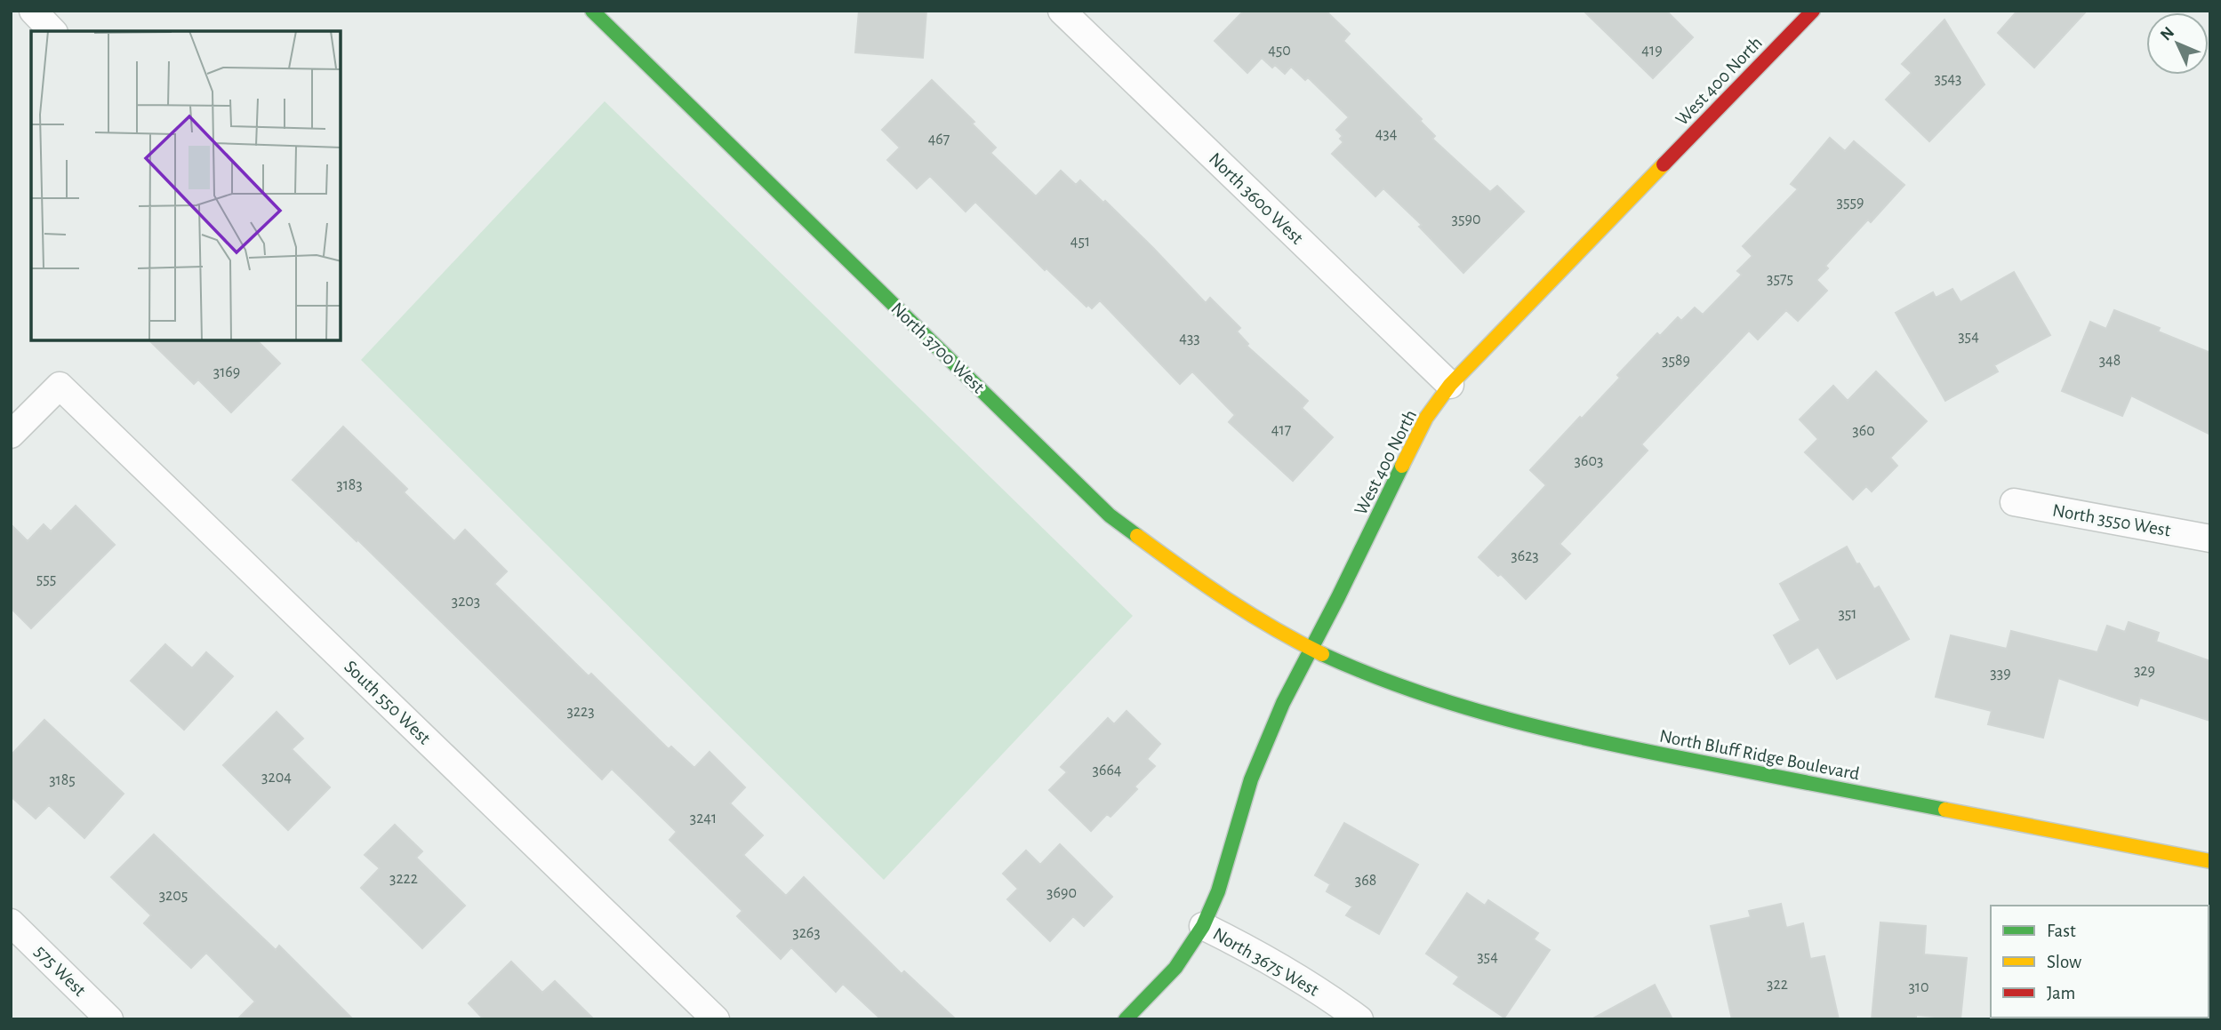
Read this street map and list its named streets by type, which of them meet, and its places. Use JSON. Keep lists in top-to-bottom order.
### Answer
{
  "streets": {
    "street": [
      "West 400 North",
      "North 3600 West",
      "North 3700 West",
      "North 3550 West",
      "South 550 West",
      "North Bluff Ridge Boulevard",
      "North 3675 West",
      "575 West"
    ]
  },
  "crossings": [
    ["West 400 North", "North 3600 West"],
    ["West 400 North", "North 3700 West"],
    ["West 400 North", "North Bluff Ridge Boulevard"],
    ["West 400 North", "North 3675 West"],
    ["North 3700 West", "North Bluff Ridge Boulevard"]
  ],
  "house_numbers": [
    "450",
    "419",
    "3543",
    "434",
    "467",
    "3559",
    "3590",
    "451",
    "3575",
    "354",
    "433",
    "3589",
    "348",
    "3169",
    "417",
    "360",
    "3603",
    "3183",
    "3623",
    "555",
    "3203",
    "351",
    "329",
    "339",
    "3223",
    "3664",
    "3204",
    "3185",
    "3241",
    "3222",
    "368",
    "3690",
    "3205",
    "3263",
    "354",
    "322",
    "310"
  ],
  "legend": ["Fast", "Slow", "Jam"],
  "north": "top left"
}
